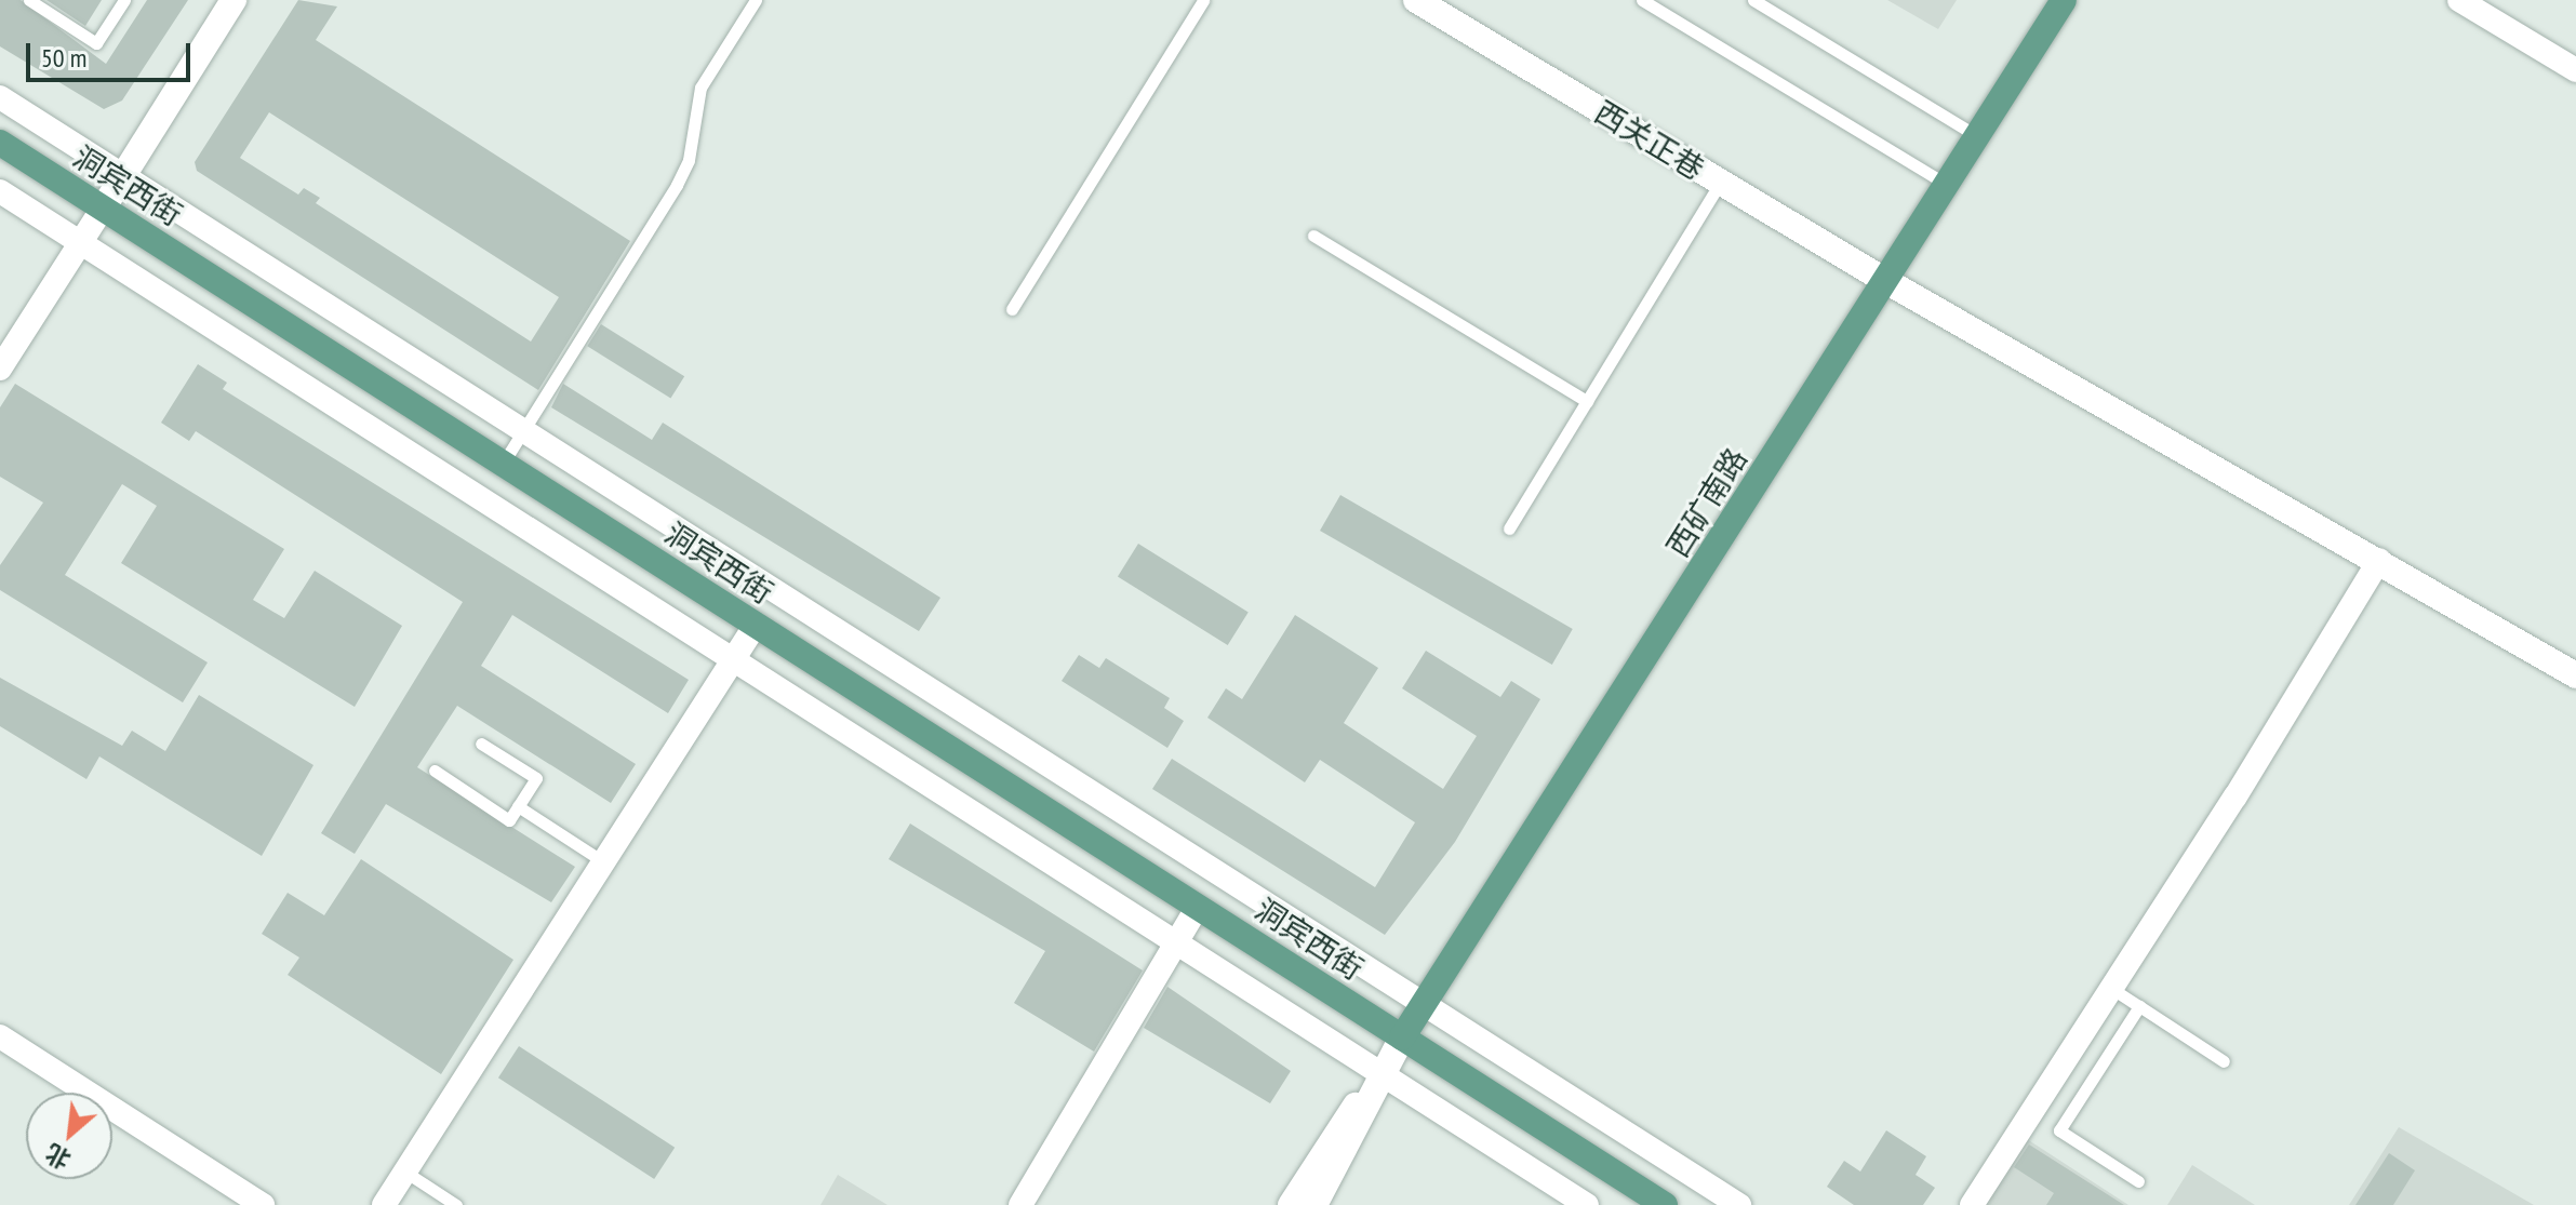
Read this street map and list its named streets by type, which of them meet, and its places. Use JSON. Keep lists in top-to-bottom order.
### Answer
{
  "streets": {
    "main road": ["洞宾西街", "西矿南路"],
    "street": ["西关正巷"]
  },
  "crossings": [
    ["西关正巷", "西矿南路"],
    ["洞宾西街", "西矿南路"]
  ],
  "scale_bar": "50 m",
  "north": "bottom left"
}
